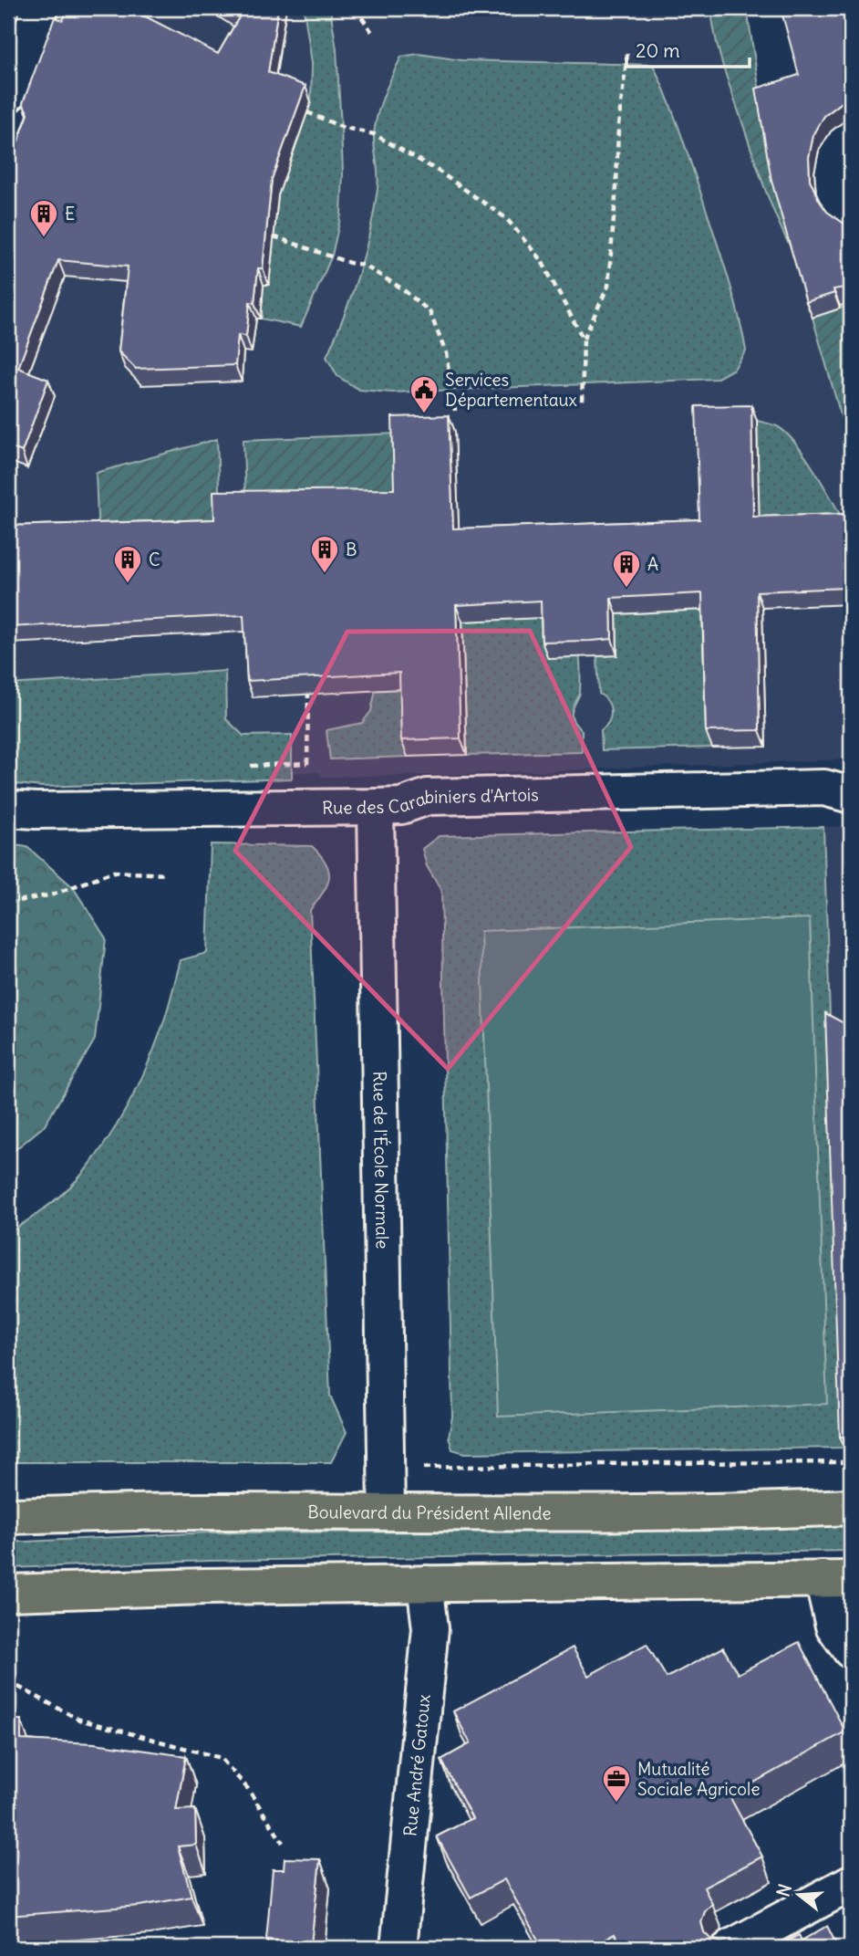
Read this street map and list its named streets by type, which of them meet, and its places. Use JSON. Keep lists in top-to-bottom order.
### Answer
{
  "streets": {
    "main road": ["Boulevard du Président Allende"],
    "street": ["Rue des Carabiniers d'Artois", "Rue de l'École Normale", "Rue André Gatoux"]
  },
  "crossings": [
    ["Rue des Carabiniers d'Artois", "Rue de l'École Normale"],
    ["Rue de l'École Normale", "Boulevard du Président Allende"]
  ],
  "places": {
    "building": [
      "E",
      "B",
      "C",
      "A"
    ],
    "public building": ["Services Départementaux"],
    "office": ["Mutualité Sociale Agricole"]
  },
  "scale_bar": "20 m",
  "north": "left"
}
